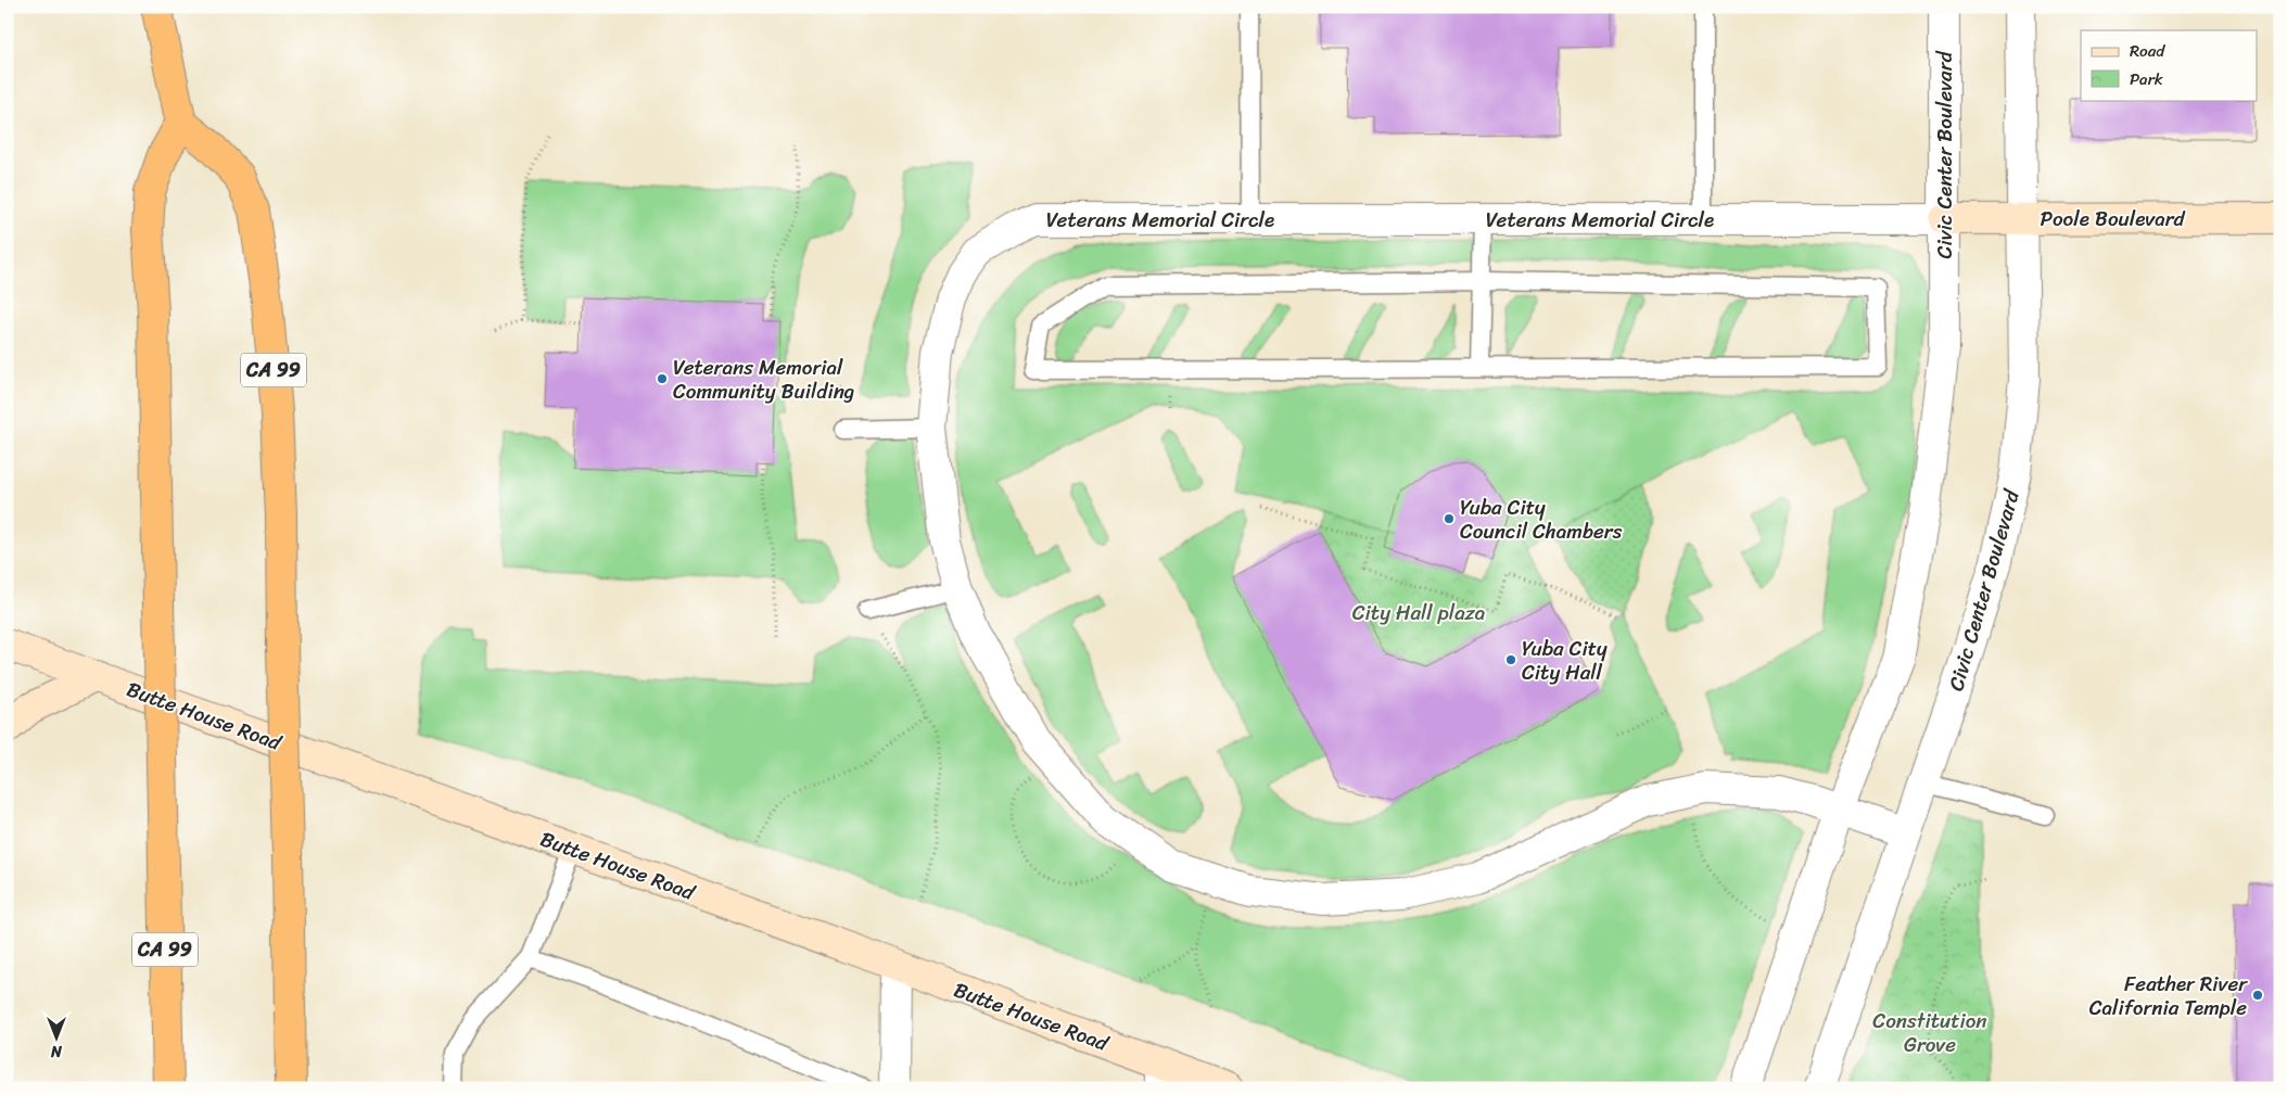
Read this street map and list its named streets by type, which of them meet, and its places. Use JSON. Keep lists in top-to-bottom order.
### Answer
{
  "streets": {
    "highway": ["CA 99"],
    "main road": ["Poole Boulevard", "Butte House Road"],
    "street": ["Civic Center Boulevard", "Veterans Memorial Circle"]
  },
  "crossings": [
    ["Civic Center Boulevard", "Poole Boulevard"],
    ["Civic Center Boulevard", "Veterans Memorial Circle"],
    ["Poole Boulevard", "Veterans Memorial Circle"]
  ],
  "parks": ["City Hall plaza", "Constitution Grove"],
  "places": [
    "Veterans Memorial Community Building",
    "Yuba City Council Chambers",
    "Yuba City City Hall",
    "Feather River California Temple"
  ],
  "legend": ["Road", "Park"],
  "north": "bottom"
}
